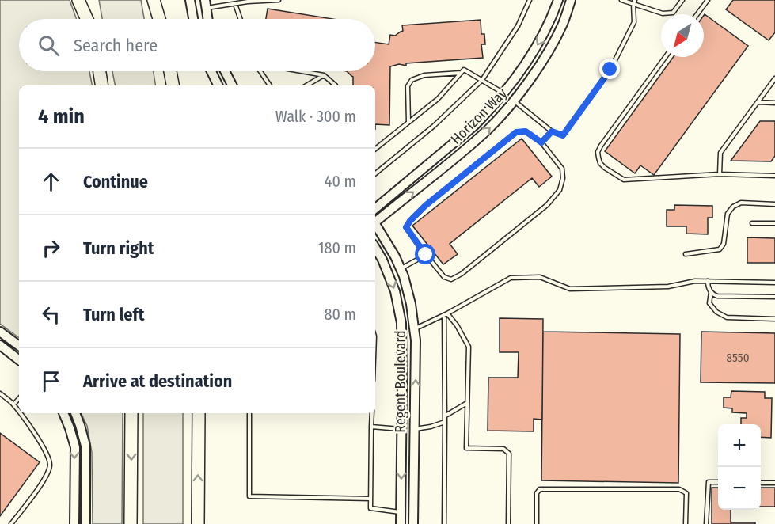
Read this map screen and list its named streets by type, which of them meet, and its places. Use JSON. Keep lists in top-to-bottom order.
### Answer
{
  "streets": {
    "street": ["Horizon Way", "Regent Boulevard"]
  },
  "house_numbers": ["8550"],
  "north": "bottom left",
  "page": {
    "search": "Search here",
    "heading": ["4 min", "Walk · 300 m"],
    "list": [
      ["Continue", "40 m"],
      ["Turn right", "180 m"],
      ["Turn left", "80 m"],
      "Arrive at destination"
    ],
    "map_buttons": ["+", "−"]
  }
}
